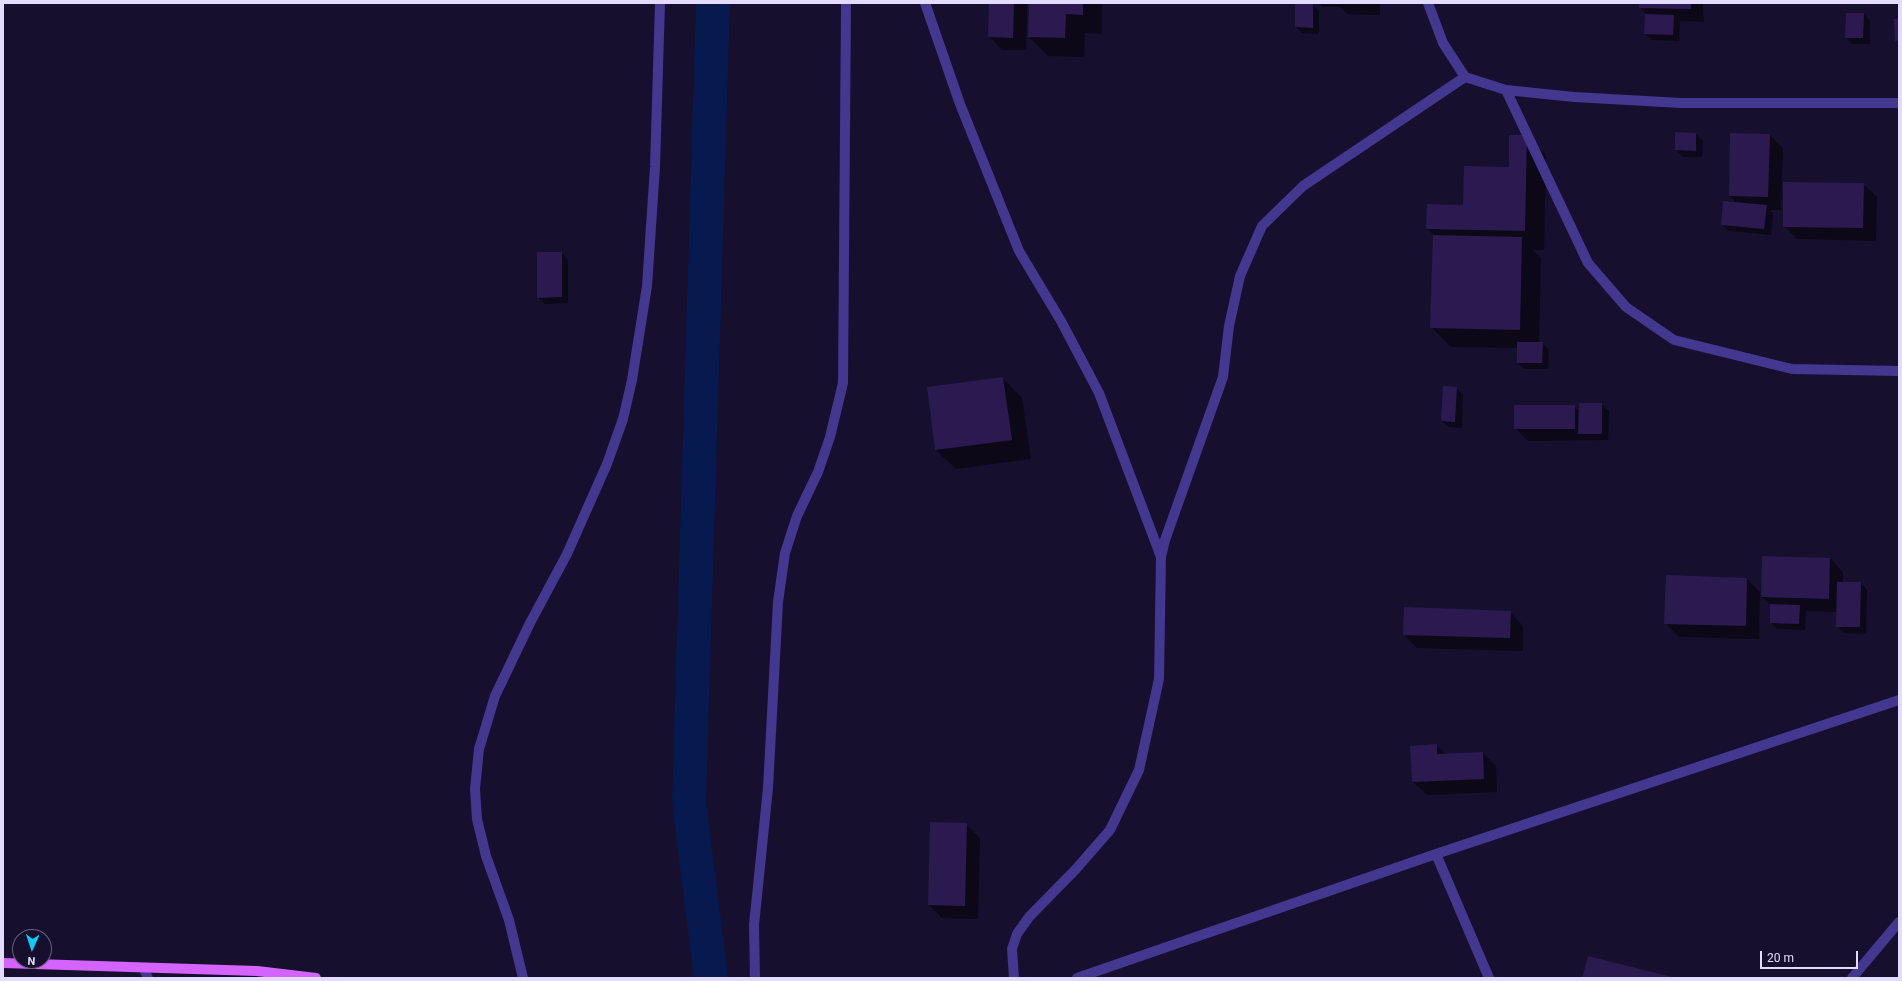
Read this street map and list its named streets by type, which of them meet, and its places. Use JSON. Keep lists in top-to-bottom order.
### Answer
{
  "scale_bar": "20 m",
  "north": "bottom"
}
